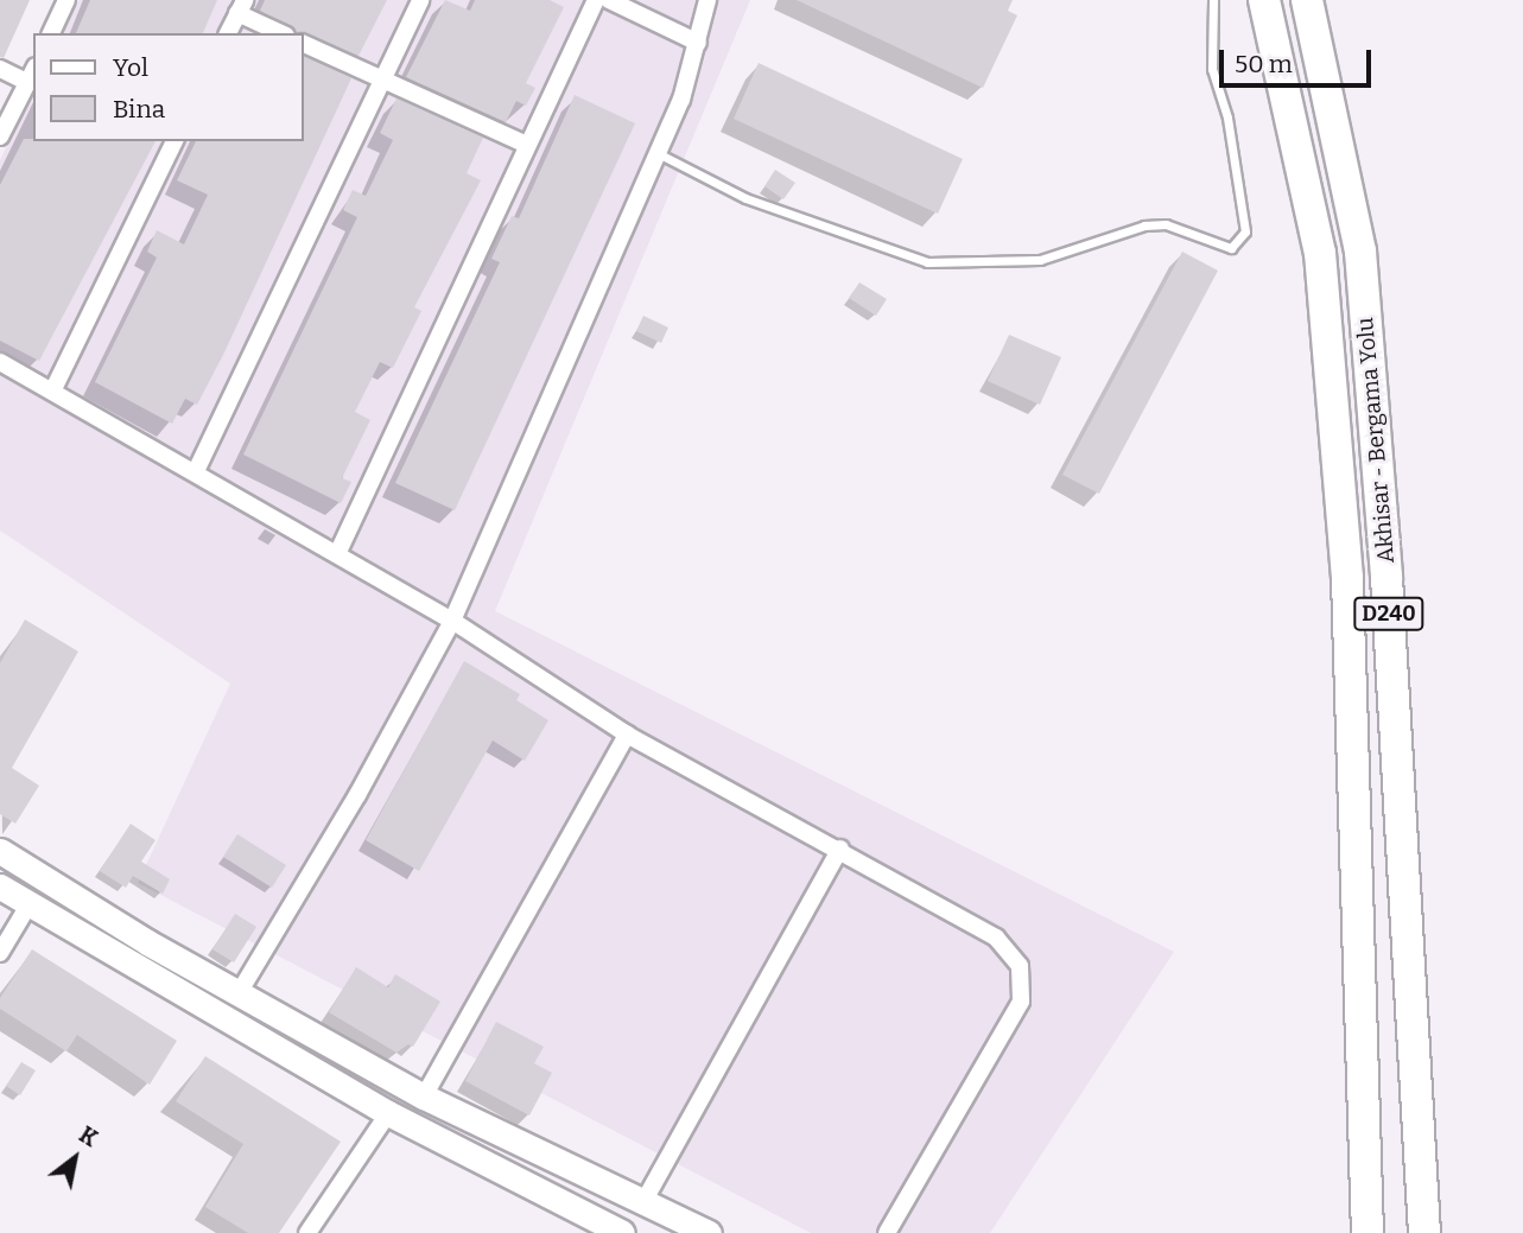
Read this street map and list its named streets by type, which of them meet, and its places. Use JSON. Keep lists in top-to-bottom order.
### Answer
{
  "streets": {
    "highway": ["Akhisar - Bergama Yolu", "D240"]
  },
  "legend": ["Yol", "Bina"],
  "scale_bar": "50 m",
  "north": "top right"
}
